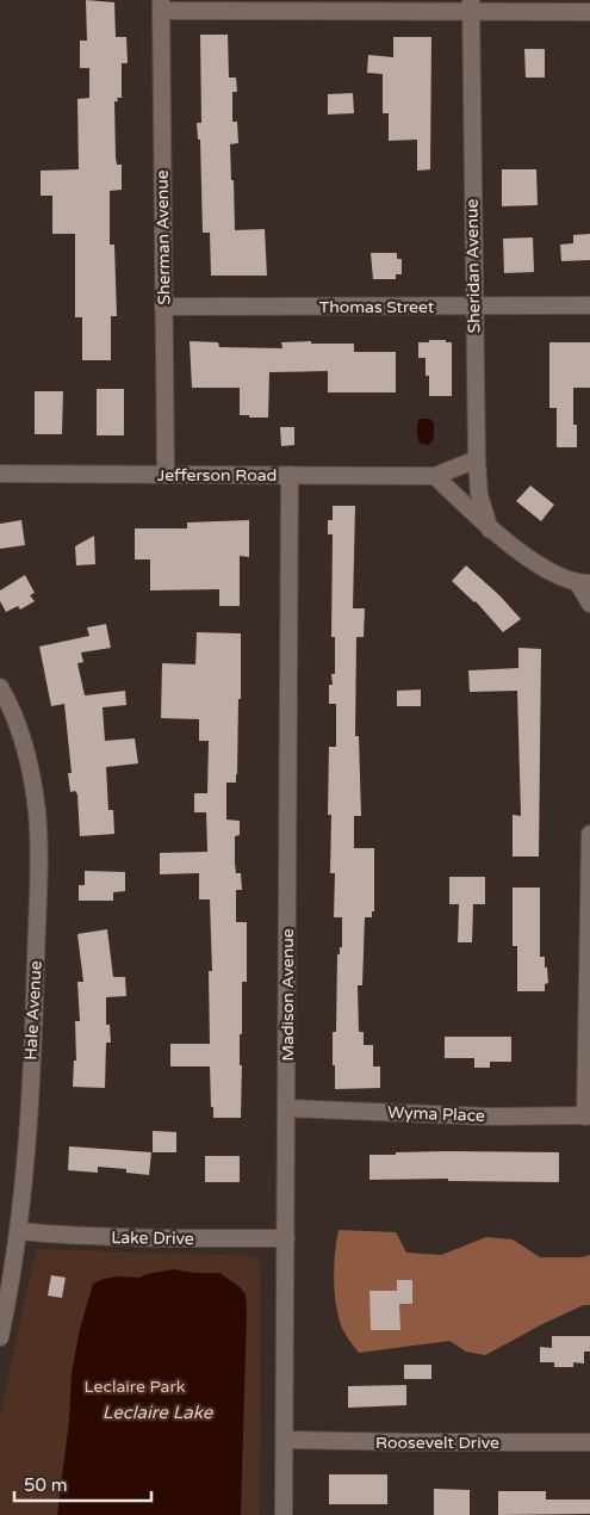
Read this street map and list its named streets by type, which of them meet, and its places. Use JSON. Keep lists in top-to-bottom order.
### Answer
{
  "streets": {
    "street": [
      "Sherman Avenue",
      "Sheridan Avenue",
      "Thomas Street",
      "Jefferson Road",
      "Madison Avenue",
      "Hale Avenue",
      "Wyma Place",
      "Lake Drive",
      "Roosevelt Drive"
    ]
  },
  "crossings": [
    ["Sherman Avenue", "Thomas Street"],
    ["Sherman Avenue", "Jefferson Road"],
    ["Sheridan Avenue", "Thomas Street"],
    ["Sheridan Avenue", "Jefferson Road"],
    ["Jefferson Road", "Madison Avenue"],
    ["Madison Avenue", "Wyma Place"],
    ["Madison Avenue", "Lake Drive"],
    ["Madison Avenue", "Roosevelt Drive"],
    ["Hale Avenue", "Lake Drive"]
  ],
  "water": ["Leclaire Lake"],
  "parks": ["Leclaire Park"],
  "scale_bar": "50 m"
}
